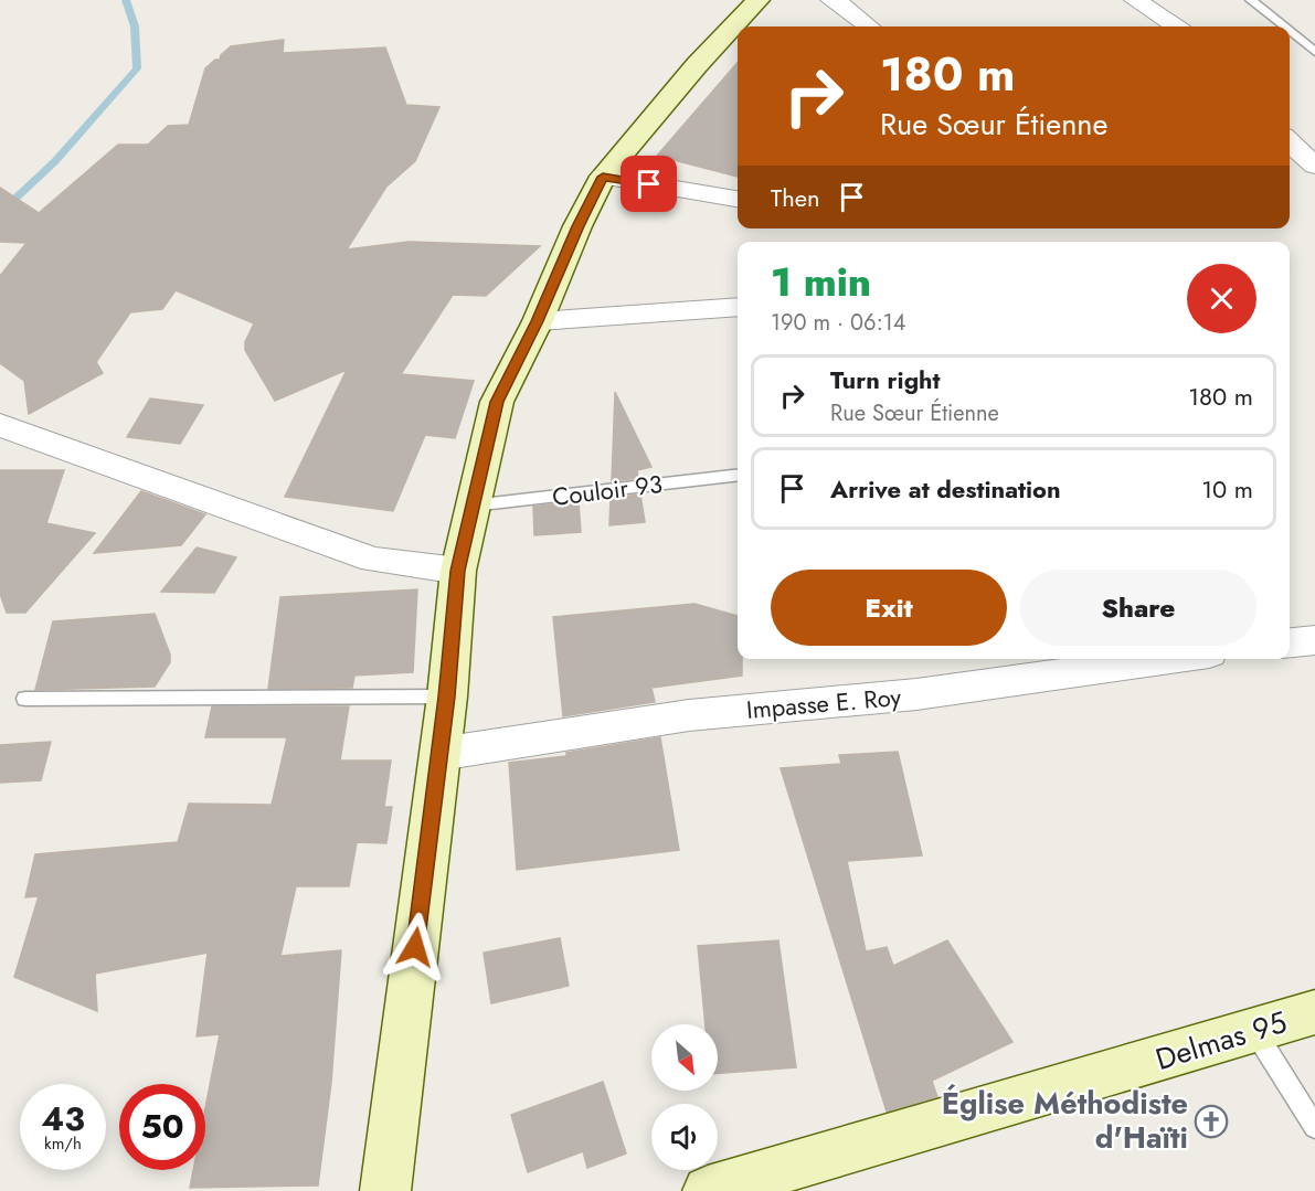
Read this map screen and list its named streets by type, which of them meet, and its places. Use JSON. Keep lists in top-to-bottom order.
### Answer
{
  "streets": {
    "main road": ["Delmas 95"],
    "street": ["Impasse E. Roy"],
    "lane": ["Couloir 93"]
  },
  "places": {
    "church": ["Église Méthodiste d'Haïti"]
  },
  "north": "bottom right",
  "page": {
    "turn": ["180 m", "Rue Sœur Étienne"],
    "then": "Then",
    "heading": ["1 min", "190 m · 06:14"],
    "list": [
      {
        "name": "Turn right",
        "note": "Rue Sœur Étienne",
        "value": "180 m"
      },
      {
        "name": "Arrive at destination",
        "value": "10 m"
      }
    ],
    "buttons": ["Exit", "Share"],
    "speed": "43 km/h",
    "limit": "50"
  }
}
